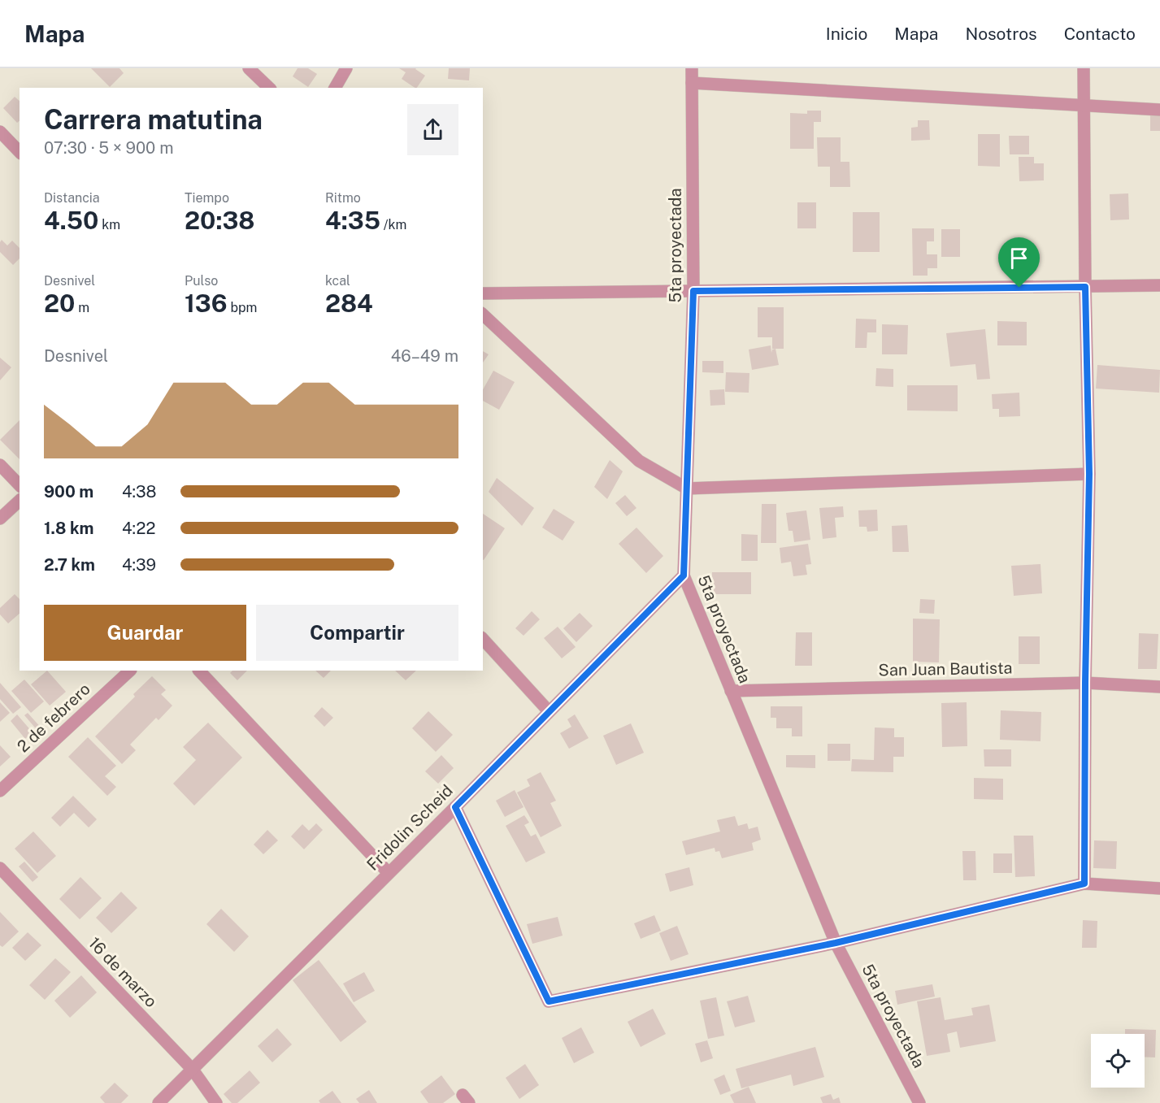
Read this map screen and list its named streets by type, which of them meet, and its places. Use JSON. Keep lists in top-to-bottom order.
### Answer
{
  "streets": {
    "street": [
      "5ta proyectada",
      "San Juan Bautista",
      "2 de febrero",
      "Fridolin Scheid",
      "16 de marzo"
    ]
  },
  "crossings": [
    ["5ta proyectada", "San Juan Bautista"],
    ["5ta proyectada", "Fridolin Scheid"],
    ["Fridolin Scheid", "16 de marzo"]
  ],
  "page": {
    "header": "Mapa",
    "nav": [
      "Inicio",
      "Mapa",
      "Nosotros",
      "Contacto"
    ],
    "heading": ["Carrera matutina", "07:30 · 5 × 900 m"],
    "stats": [
      ["Distancia", "4.50 km"],
      ["Tiempo", "20:38"],
      ["Ritmo", "4:35 /km"],
      ["Desnivel", "20 m"],
      ["Pulso", "136 bpm"],
      ["kcal", "284"]
    ],
    "chart": ["Desnivel", "46–49 m"],
    "list": [
      {
        "name": "900 m",
        "note": "4:38"
      },
      {
        "name": "1.8 km",
        "note": "4:22"
      },
      {
        "name": "2.7 km",
        "note": "4:39"
      }
    ],
    "buttons": ["Guardar", "Compartir"]
  }
}
